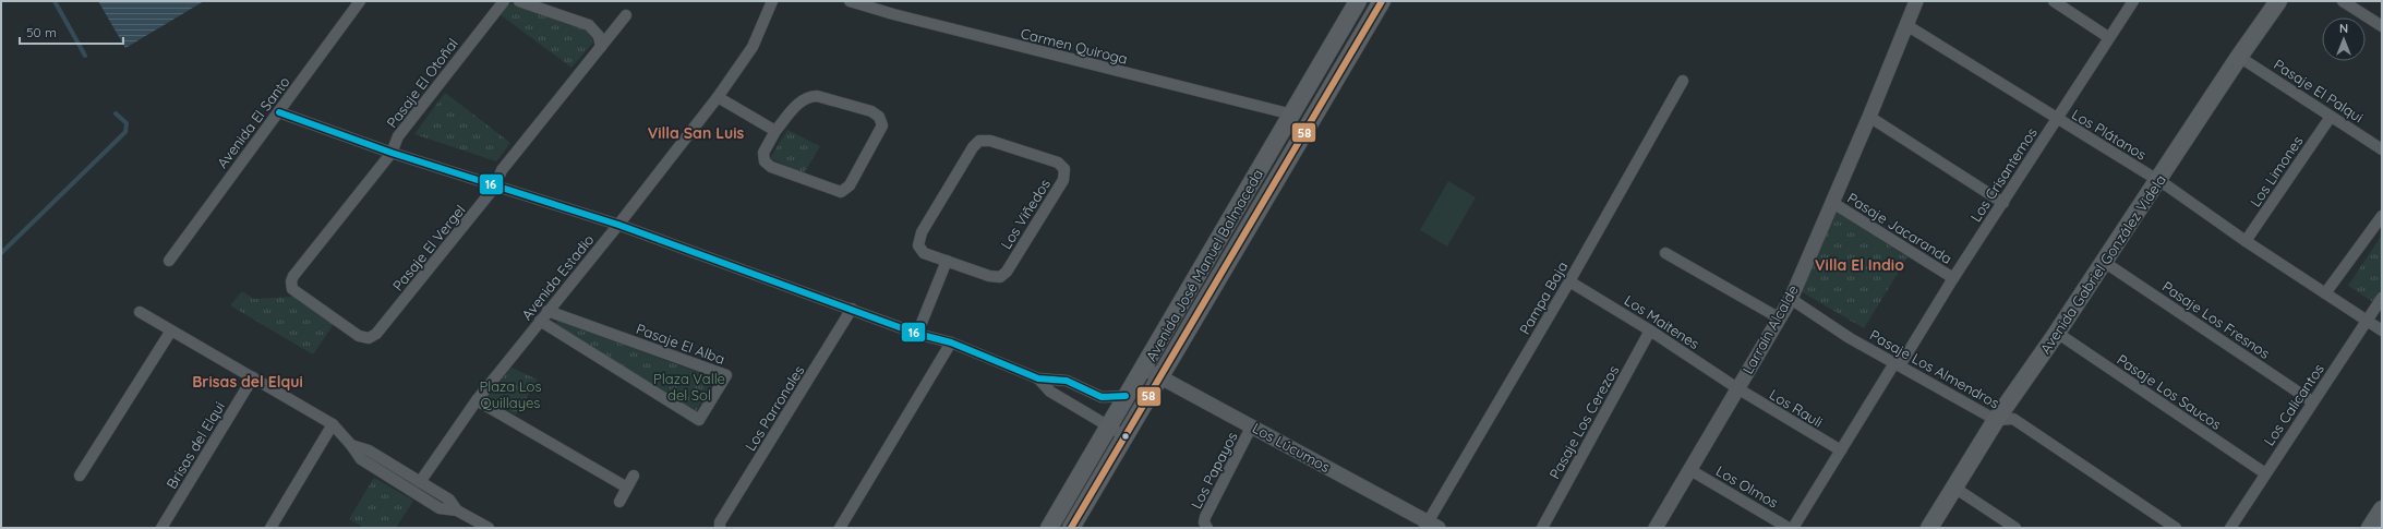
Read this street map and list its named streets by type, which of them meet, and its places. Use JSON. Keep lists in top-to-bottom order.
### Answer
{
  "streets": {
    "main road": ["Avenida Gabriel González Videla", "Avenida José Manuel Balmaceda"],
    "street": [
      "Carmen Quiroga",
      "Pasaje El Otoñal",
      "Pasaje El Palqui",
      "Avenida El Santo",
      "Los Plátanos",
      "Los Limones",
      "Los Crisantemos",
      "Los Viñedos",
      "Pasaje Jacaranda",
      "Pasaje El Vergel",
      "Avenida Estadio",
      "Pampa Baja",
      "Pasaje Los Fresnos",
      "Los Maitenes",
      "Larraín Alcalde",
      "Pasaje El Alba",
      "Pasaje Los Almendros",
      "Pasaje Los Saucos",
      "Los Calicantos",
      "Los Parronales",
      "Los Rauli",
      "Pasaje Los Cerezos",
      "Brisas del Elqui",
      "Los Lúcumos",
      "Los Papayos",
      "Los Olmos"
    ]
  },
  "crossings": [
    ["Carmen Quiroga", "Avenida José Manuel Balmaceda"],
    ["Pasaje El Otoñal", "Pasaje El Vergel"],
    ["Pasaje El Palqui", "Los Limones"],
    ["Pasaje El Palqui", "Avenida Gabriel González Videla"],
    ["Los Plátanos", "Los Limones"],
    ["Los Plátanos", "Los Crisantemos"],
    ["Los Plátanos", "Avenida Gabriel González Videla"],
    ["Los Plátanos", "Larraín Alcalde"],
    ["Los Plátanos", "Los Calicantos"],
    ["Los Crisantemos", "Pasaje Jacaranda"],
    ["Los Crisantemos", "Pasaje Los Almendros"],
    ["Los Crisantemos", "Los Rauli"],
    ["Pasaje Jacaranda", "Larraín Alcalde"],
    ["Avenida Gabriel González Videla", "Pasaje Los Fresnos"],
    ["Avenida Gabriel González Videla", "Pasaje Los Almendros"],
    ["Avenida Gabriel González Videla", "Pasaje Los Saucos"],
    ["Avenida José Manuel Balmaceda", "Los Lúcumos"],
    ["Avenida Estadio", "Pasaje El Alba"],
    ["Pampa Baja", "Los Maitenes"],
    ["Pampa Baja", "Los Lúcumos"],
    ["Pasaje Los Fresnos", "Los Calicantos"],
    ["Los Maitenes", "Larraín Alcalde"],
    ["Los Maitenes", "Los Rauli"],
    ["Los Maitenes", "Pasaje Los Cerezos"],
    ["Larraín Alcalde", "Pasaje Los Almendros"],
    ["Larraín Alcalde", "Los Rauli"],
    ["Larraín Alcalde", "Los Olmos"],
    ["Pasaje Los Saucos", "Los Calicantos"],
    ["Los Lúcumos", "Los Papayos"]
  ],
  "districts": ["Villa San Luis", "Villa El Indio", "Brisas del Elqui"],
  "parks": ["Plaza Valle del Sol", "Plaza Los Quillayes"],
  "lines": ["transit line 58", "transit line 16"],
  "scale_bar": "50 m",
  "north": "top"
}
